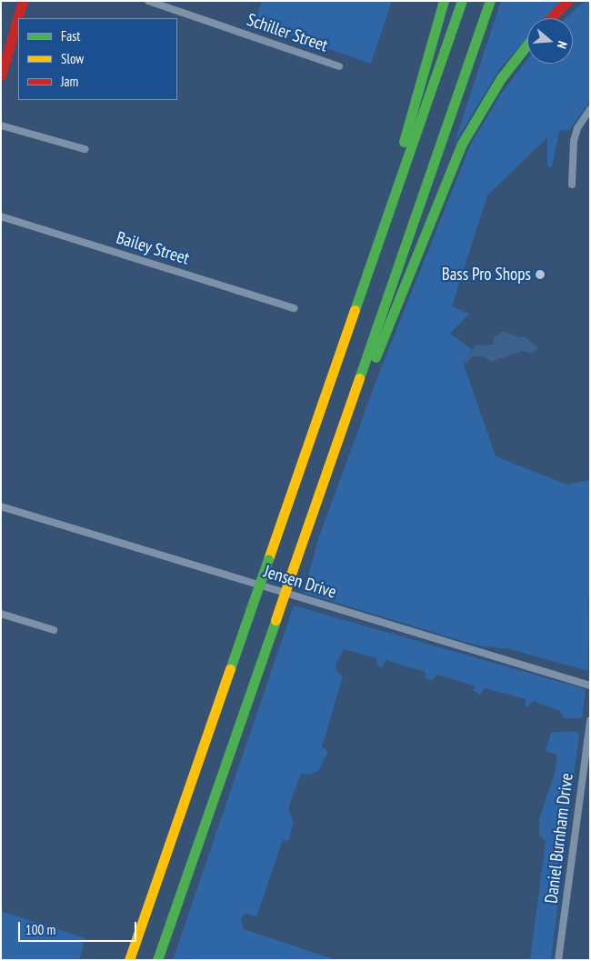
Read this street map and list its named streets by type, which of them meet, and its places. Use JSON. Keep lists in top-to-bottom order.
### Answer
{
  "streets": {
    "street": [
      "Schiller Street",
      "Bailey Street",
      "Jensen Drive",
      "Daniel Burnham Drive"
    ]
  },
  "places": ["Bass Pro Shops"],
  "legend": ["Fast", "Slow", "Jam"],
  "scale_bar": "100 m",
  "north": "right"
}
